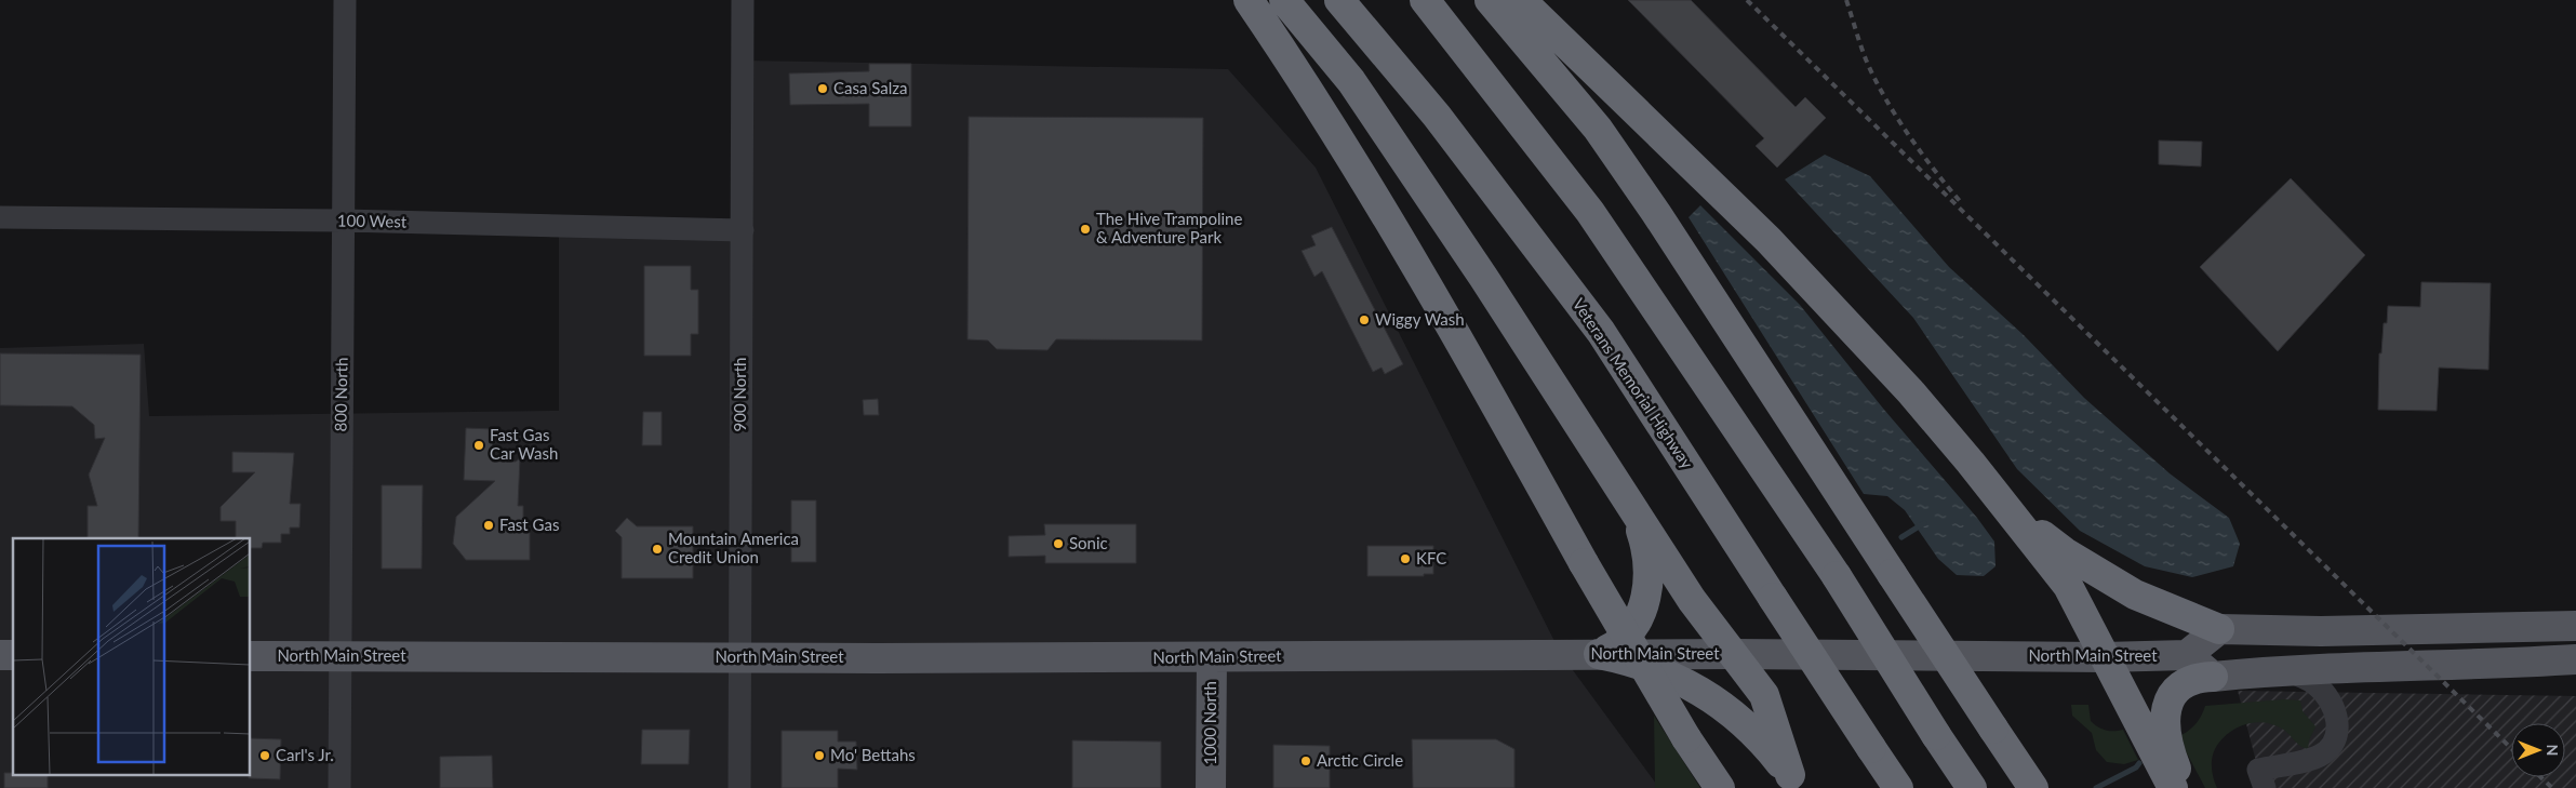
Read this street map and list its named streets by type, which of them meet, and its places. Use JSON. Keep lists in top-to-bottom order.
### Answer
{
  "streets": {
    "highway": ["Veterans Memorial Highway"],
    "main road": ["North Main Street", "1000 North"],
    "street": ["100 West", "800 North", "900 North"]
  },
  "crossings": [
    ["100 West", "800 North"],
    ["100 West", "900 North"],
    ["800 North", "North Main Street"],
    ["900 North", "North Main Street"],
    ["North Main Street", "1000 North"]
  ],
  "places": [
    "Casa Salza",
    "The Hive Trampoline & Adventure Park",
    "Wiggy Wash",
    "Fast Gas Car Wash",
    "Fast Gas",
    "Sonic",
    "Mountain America Credit Union",
    "KFC",
    "Carl's Jr.",
    "Mo' Bettahs",
    "Arctic Circle"
  ],
  "north": "right"
}
